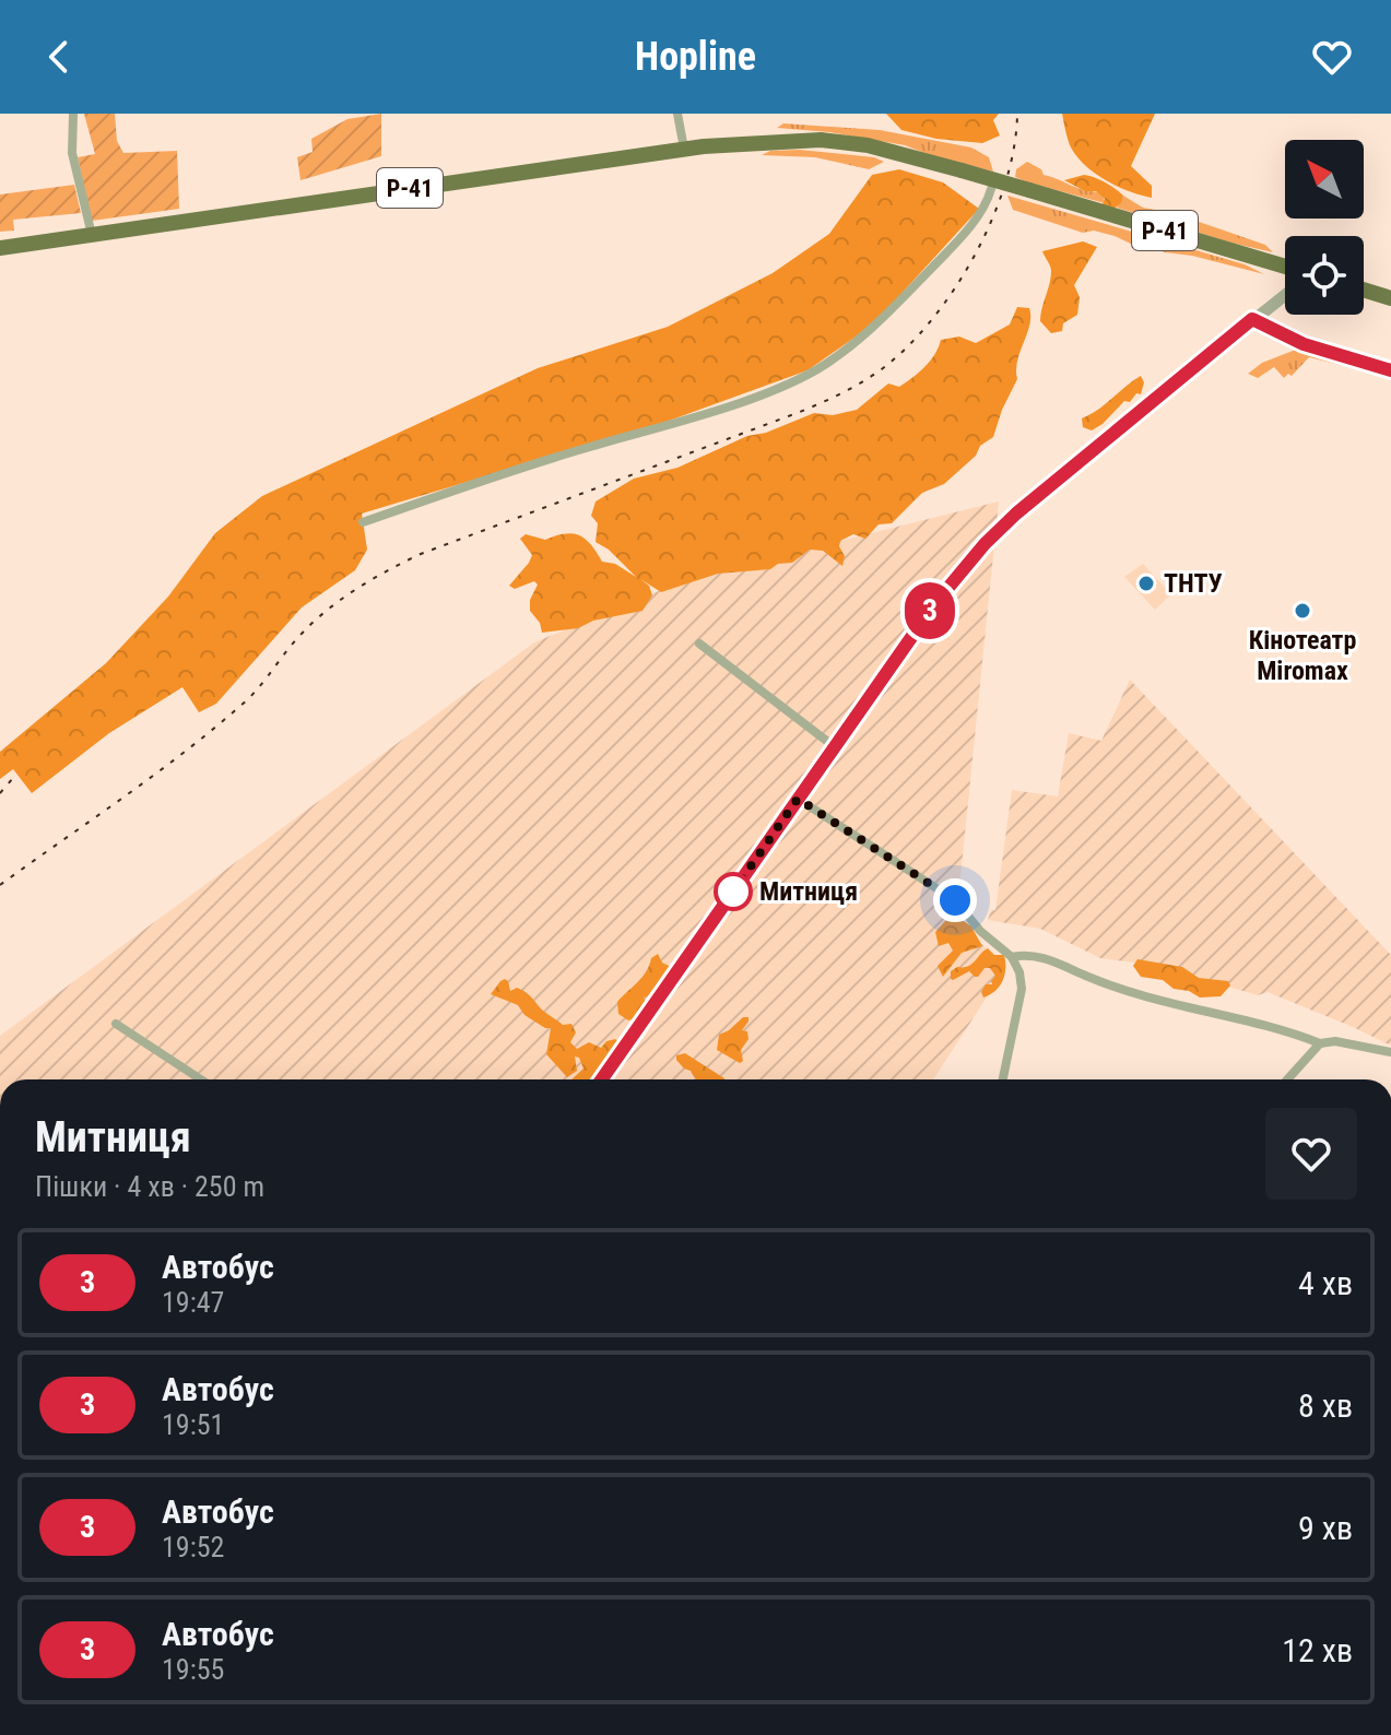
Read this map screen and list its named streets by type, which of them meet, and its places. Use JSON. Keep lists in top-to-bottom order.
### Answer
{
  "streets": {
    "main road": ["Р-41"]
  },
  "places": ["ТНТУ", "Кінотеатр Miromax", "Митниця"],
  "lines": ["bus line 3"],
  "north": "top left",
  "page": {
    "header": "Hopline",
    "on_map": "3",
    "heading": ["Митниця", "Пішки · 4 хв · 250 m"],
    "list": [
      {
        "mark": "3",
        "name": "Автобус",
        "note": "19:47",
        "value": "4 хв"
      },
      {
        "mark": "3",
        "name": "Автобус",
        "note": "19:51",
        "value": "8 хв"
      },
      {
        "mark": "3",
        "name": "Автобус",
        "note": "19:52",
        "value": "9 хв"
      },
      {
        "mark": "3",
        "name": "Автобус",
        "note": "19:55",
        "value": "12 хв"
      }
    ]
  }
}
